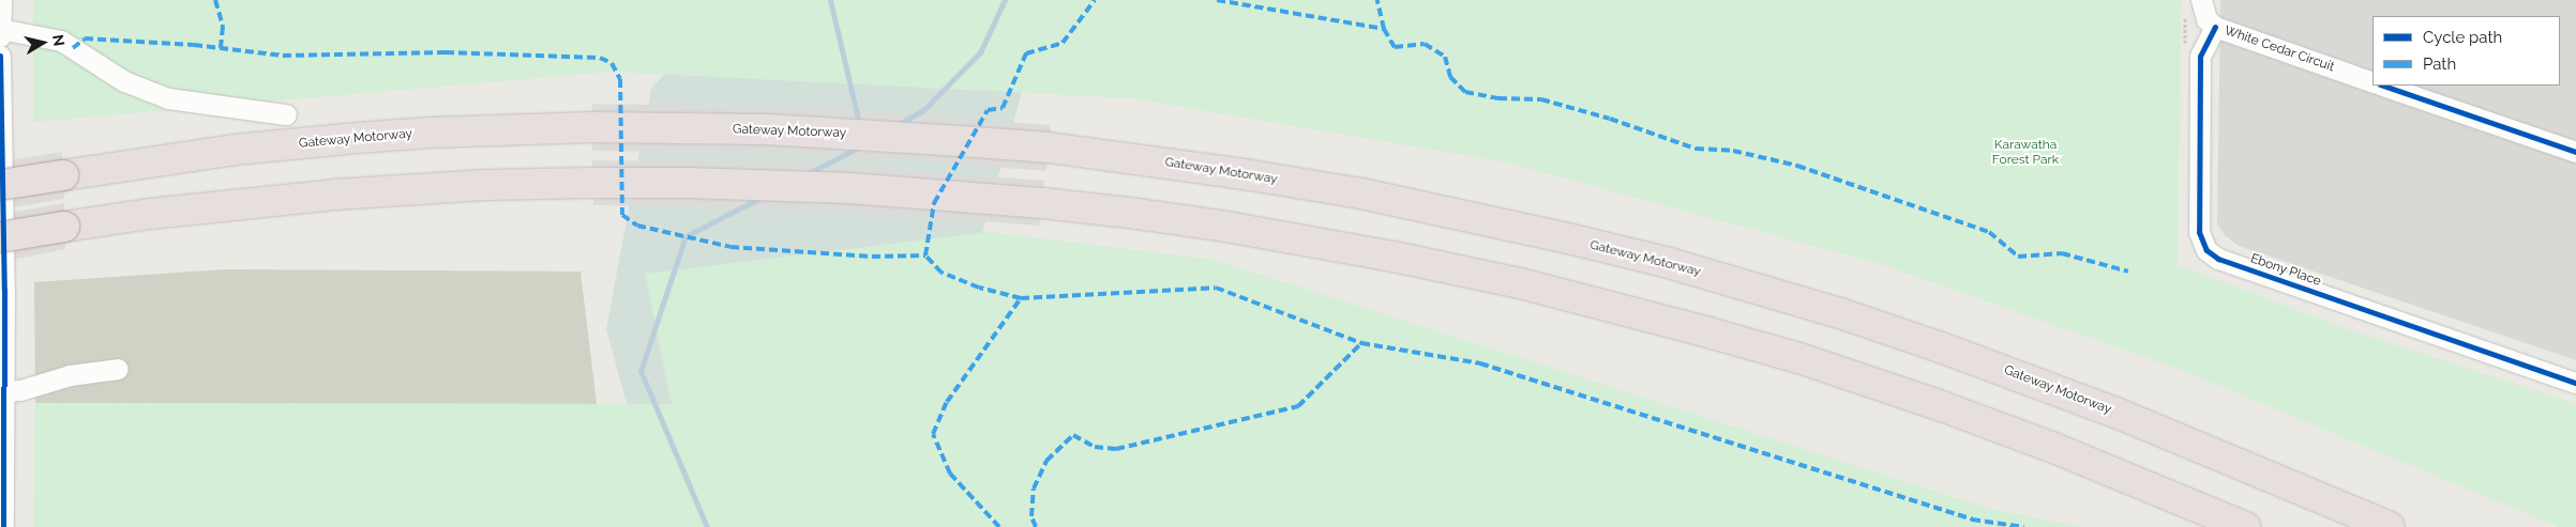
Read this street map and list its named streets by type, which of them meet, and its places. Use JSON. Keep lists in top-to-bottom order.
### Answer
{
  "streets": {
    "highway": ["Gateway Motorway"],
    "street": ["White Cedar Circuit", "Ebony Place"]
  },
  "crossings": [
    ["White Cedar Circuit", "Ebony Place"]
  ],
  "parks": ["Karawatha Forest Park"],
  "legend": ["Cycle path", "Path"],
  "north": "right"
}
